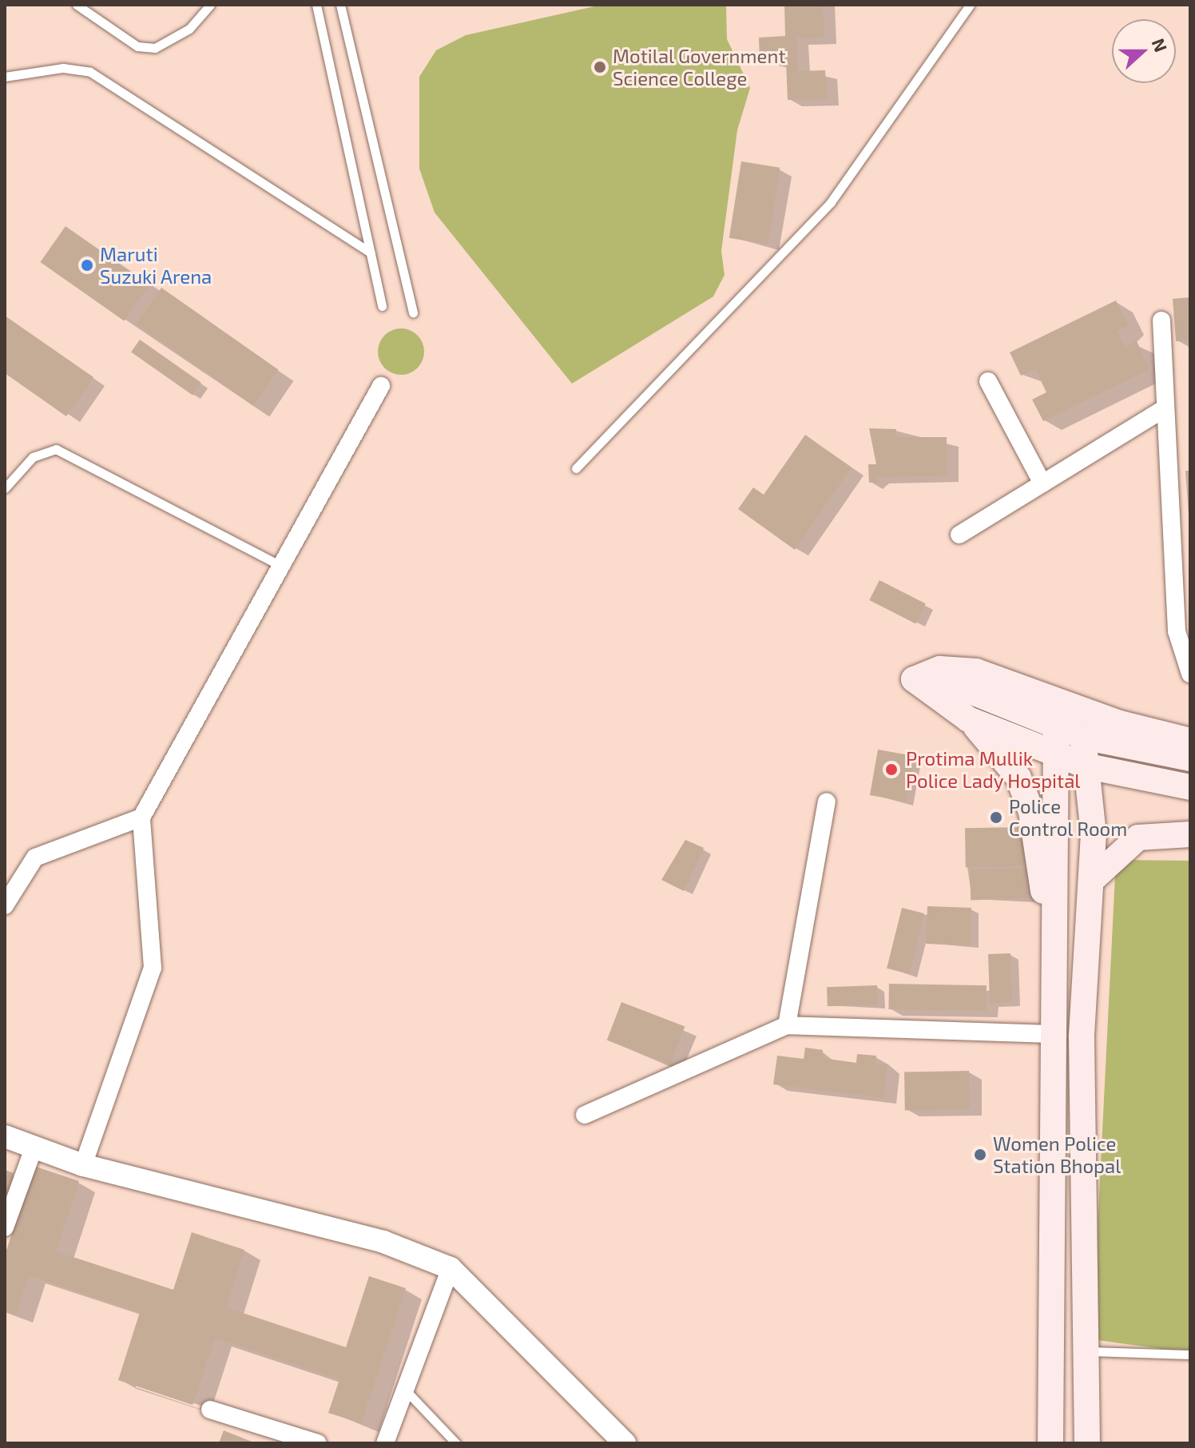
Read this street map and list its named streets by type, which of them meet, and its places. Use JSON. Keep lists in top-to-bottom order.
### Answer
{
  "places": [
    "Motilal Government Science College",
    "Maruti Suzuki Arena",
    "Protima Mullik Police Lady Hospital",
    "Police Control Room",
    "Women Police Station Bhopal"
  ],
  "north": "right"
}
